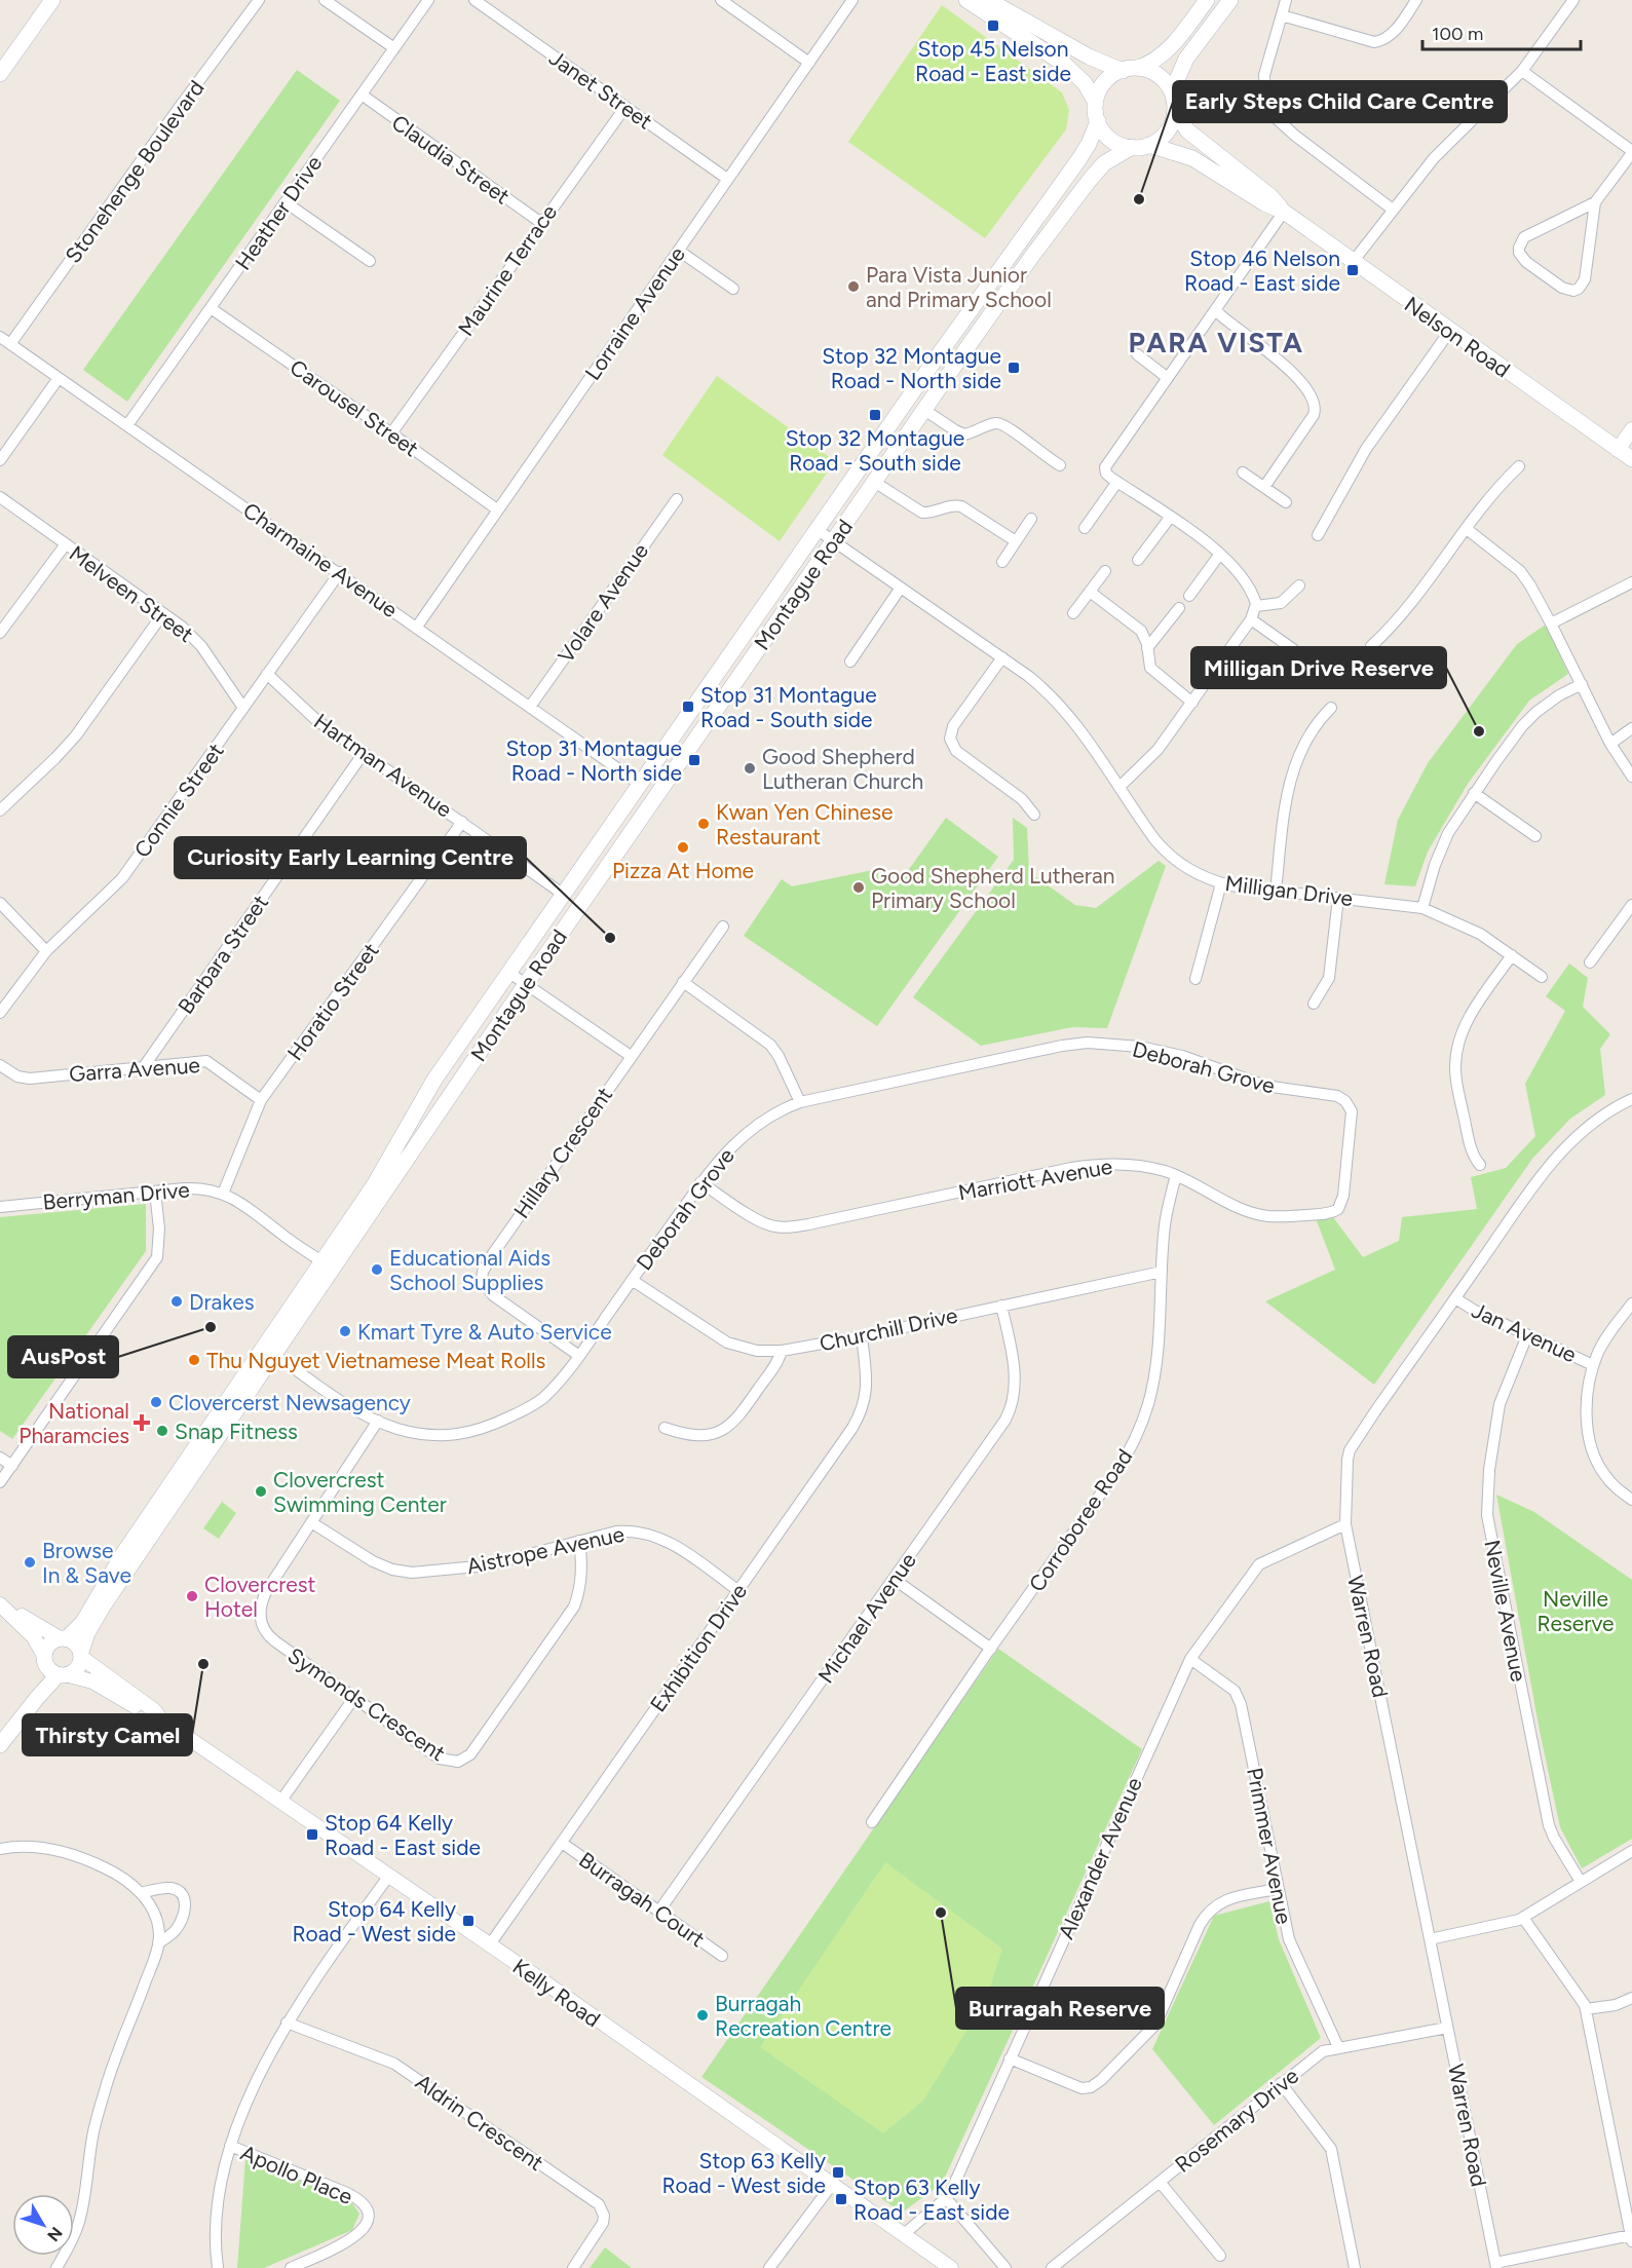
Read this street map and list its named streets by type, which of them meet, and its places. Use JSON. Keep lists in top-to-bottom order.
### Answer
{
  "streets": {
    "main road": ["Nelson Road", "Montague Road"],
    "street": [
      "Janet Street",
      "Claudia Street",
      "Stonehenge Boulevard",
      "Heather Drive",
      "Maurine Terrace",
      "Lorraine Avenue",
      "Carousel Street",
      "Charmaine Avenue",
      "Melveen Street",
      "Volare Avenue",
      "Hartman Avenue",
      "Connie Street",
      "Milligan Drive",
      "Barbara Street",
      "Horatio Street",
      "Deborah Grove",
      "Garra Avenue",
      "Hillary Crescent",
      "Marriott Avenue",
      "Berryman Drive",
      "Churchill Drive",
      "Jan Avenue",
      "Corroboree Road",
      "Aistrope Avenue",
      "Neville Avenue",
      "Michael Avenue",
      "Warren Road",
      "Exhibition Drive",
      "Symonds Crescent",
      "Primmer Avenue",
      "Alexander Avenue",
      "Burragah Court",
      "Kelly Road",
      "Rosemary Drive",
      "Aldrin Crescent",
      "Apollo Place"
    ]
  },
  "crossings": [
    ["Janet Street", "Maurine Terrace"],
    ["Janet Street", "Lorraine Avenue"],
    ["Claudia Street", "Heather Drive"],
    ["Claudia Street", "Maurine Terrace"],
    ["Stonehenge Boulevard", "Charmaine Avenue"],
    ["Heather Drive", "Carousel Street"],
    ["Heather Drive", "Charmaine Avenue"],
    ["Maurine Terrace", "Carousel Street"],
    ["Lorraine Avenue", "Carousel Street"],
    ["Lorraine Avenue", "Charmaine Avenue"],
    ["Nelson Road", "Montague Road"],
    ["Charmaine Avenue", "Montague Road"],
    ["Charmaine Avenue", "Volare Avenue"],
    ["Charmaine Avenue", "Connie Street"],
    ["Montague Road", "Hartman Avenue"],
    ["Montague Road", "Milligan Drive"],
    ["Montague Road", "Deborah Grove"],
    ["Montague Road", "Berryman Drive"],
    ["Montague Road", "Kelly Road"],
    ["Melveen Street", "Connie Street"],
    ["Hartman Avenue", "Connie Street"],
    ["Hartman Avenue", "Barbara Street"],
    ["Hartman Avenue", "Horatio Street"],
    ["Barbara Street", "Garra Avenue"],
    ["Horatio Street", "Garra Avenue"],
    ["Horatio Street", "Berryman Drive"],
    ["Deborah Grove", "Hillary Crescent"],
    ["Deborah Grove", "Marriott Avenue"],
    ["Deborah Grove", "Churchill Drive"],
    ["Deborah Grove", "Symonds Crescent"],
    ["Marriott Avenue", "Corroboree Road"],
    ["Churchill Drive", "Corroboree Road"],
    ["Churchill Drive", "Michael Avenue"],
    ["Churchill Drive", "Exhibition Drive"],
    ["Jan Avenue", "Neville Avenue"],
    ["Jan Avenue", "Warren Road"],
    ["Aistrope Avenue", "Exhibition Drive"],
    ["Aistrope Avenue", "Symonds Crescent"],
    ["Michael Avenue", "Burragah Court"],
    ["Warren Road", "Alexander Avenue"],
    ["Warren Road", "Rosemary Drive"],
    ["Exhibition Drive", "Burragah Court"],
    ["Exhibition Drive", "Kelly Road"],
    ["Primmer Avenue", "Alexander Avenue"],
    ["Primmer Avenue", "Rosemary Drive"],
    ["Alexander Avenue", "Kelly Road"]
  ],
  "districts": ["PARA VISTA"],
  "parks": ["Neville Reserve"],
  "places": {
    "transit": [
      "Stop 45 Nelson Road - East side",
      "Stop 46 Nelson Road - East side",
      "Stop 32 Montague Road - North side",
      "Stop 32 Montague Road - South side",
      "Stop 31 Montague Road - South side",
      "Stop 31 Montague Road - North side",
      "Stop 64 Kelly Road - East side",
      "Stop 64 Kelly Road - West side",
      "Stop 63 Kelly Road - West side",
      "Stop 63 Kelly Road - East side"
    ],
    "other": [
      "Early Steps Child Care Centre",
      "Para Vista Junior and Primary School",
      "Milligan Drive Reserve",
      "Good Shepherd Lutheran Church",
      "Kwan Yen Chinese Restaurant",
      "Pizza At Home",
      "Good Shepherd Lutheran Primary School",
      "Curiosity Early Learning Centre",
      "Educational Aids School Supplies",
      "Drakes",
      "AusPost",
      "Kmart Tyre & Auto Service",
      "Thu Nguyet Vietnamese Meat Rolls",
      "Clovercerst Newsagency",
      "Snap Fitness",
      "Clovercrest Swimming Center",
      "Browse In & Save",
      "Clovercrest Hotel",
      "Thirsty Camel",
      "Burragah Reserve",
      "Burragah Recreation Centre"
    ],
    "health": ["National Pharamcies"]
  },
  "scale_bar": "100 m",
  "north": "bottom right"
}
